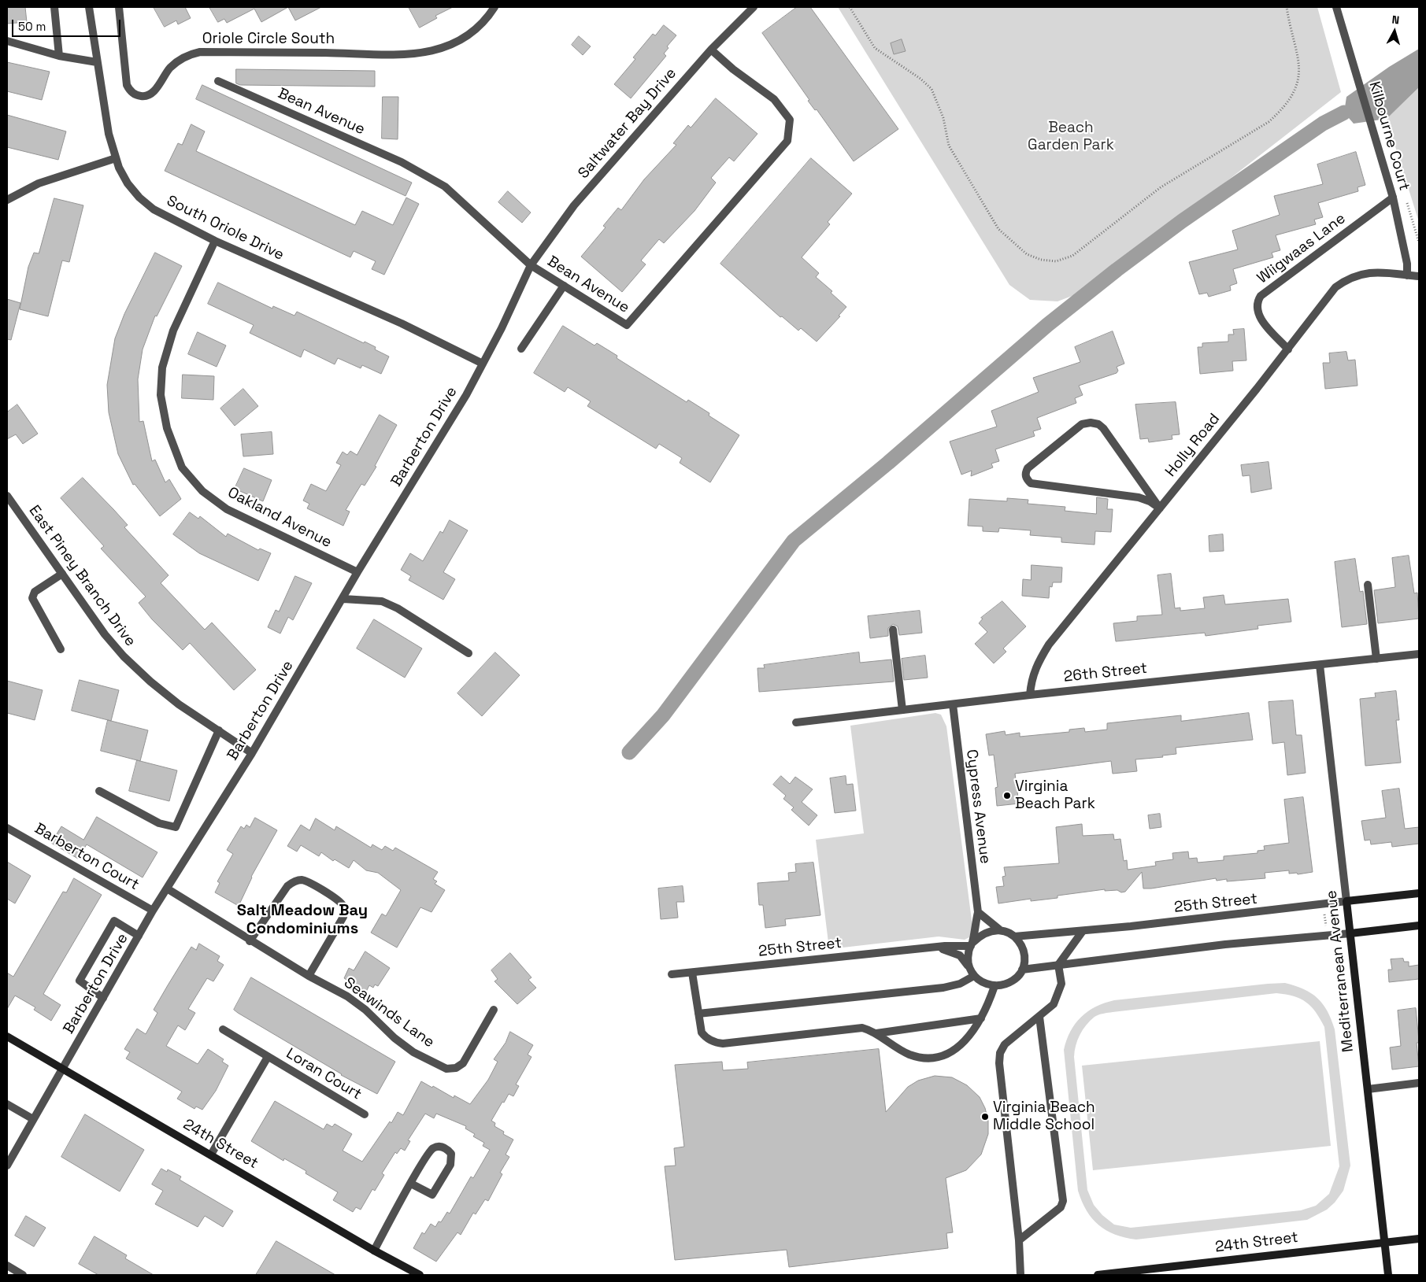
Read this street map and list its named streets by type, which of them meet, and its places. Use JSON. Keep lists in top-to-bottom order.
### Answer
{
  "streets": {
    "street": [
      "Oriole Circle South",
      "Bean Avenue",
      "Saltwater Bay Drive",
      "Kilbourne Court",
      "South Oriole Drive",
      "Wiigwaas Lane",
      "Barberton Drive",
      "Holly Road",
      "Oakland Avenue",
      "East Piney Branch Drive",
      "26th Street",
      "Cypress Avenue",
      "Barberton Court",
      "25th Street",
      "Mediterranean Avenue",
      "Seawinds Lane",
      "Loran Court",
      "24th Street"
    ]
  },
  "crossings": [
    ["Bean Avenue", "Saltwater Bay Drive"],
    ["Bean Avenue", "Barberton Drive"],
    ["Saltwater Bay Drive", "Barberton Drive"],
    ["Kilbourne Court", "Wiigwaas Lane"],
    ["Kilbourne Court", "Holly Road"],
    ["South Oriole Drive", "Barberton Drive"],
    ["South Oriole Drive", "Oakland Avenue"],
    ["Wiigwaas Lane", "Holly Road"],
    ["Barberton Drive", "Oakland Avenue"],
    ["Barberton Drive", "East Piney Branch Drive"],
    ["Barberton Drive", "Barberton Court"],
    ["Barberton Drive", "Seawinds Lane"],
    ["Barberton Drive", "24th Street"],
    ["Holly Road", "26th Street"],
    ["26th Street", "Cypress Avenue"],
    ["26th Street", "Mediterranean Avenue"],
    ["Cypress Avenue", "25th Street"],
    ["25th Street", "Mediterranean Avenue"],
    ["Mediterranean Avenue", "24th Street"],
    ["Loran Court", "24th Street"]
  ],
  "districts": ["Salt Meadow Bay Condominiums"],
  "parks": ["Beach Garden Park"],
  "places": ["Virginia Beach Park", "Virginia Beach Middle School"],
  "scale_bar": "50 m",
  "north": "top"
}
